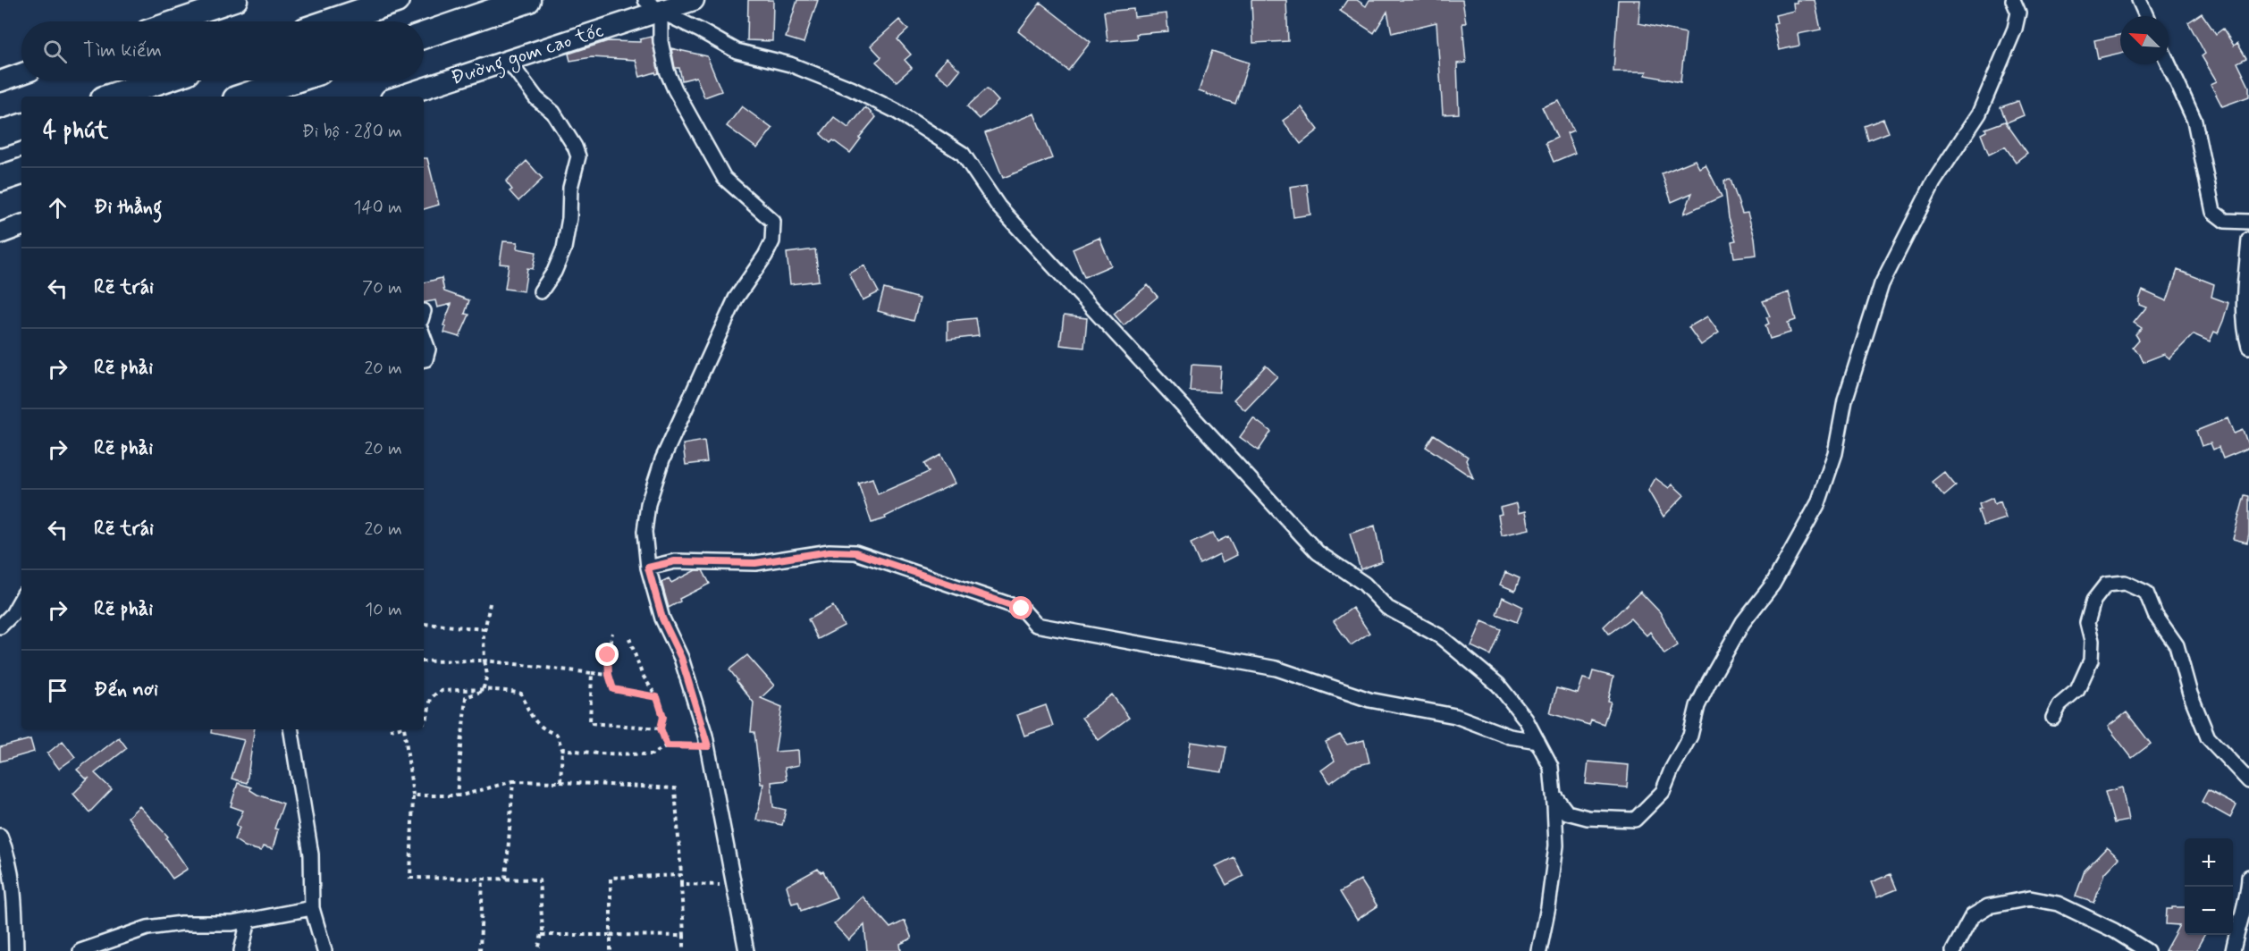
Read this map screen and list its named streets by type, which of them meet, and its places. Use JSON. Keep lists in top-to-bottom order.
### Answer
{
  "streets": {
    "main road": ["Đường gom cao tốc"]
  },
  "north": "top left",
  "page": {
    "search": "Tìm kiếm",
    "heading": ["4 phút", "Đi bộ · 280 m"],
    "list": [
      ["Đi thẳng", "140 m"],
      ["Rẽ trái", "70 m"],
      ["Rẽ phải", "20 m"],
      ["Rẽ phải", "20 m"],
      ["Rẽ trái", "20 m"],
      ["Rẽ phải", "10 m"],
      "Đến nơi"
    ],
    "map_buttons": ["+", "−"]
  }
}
